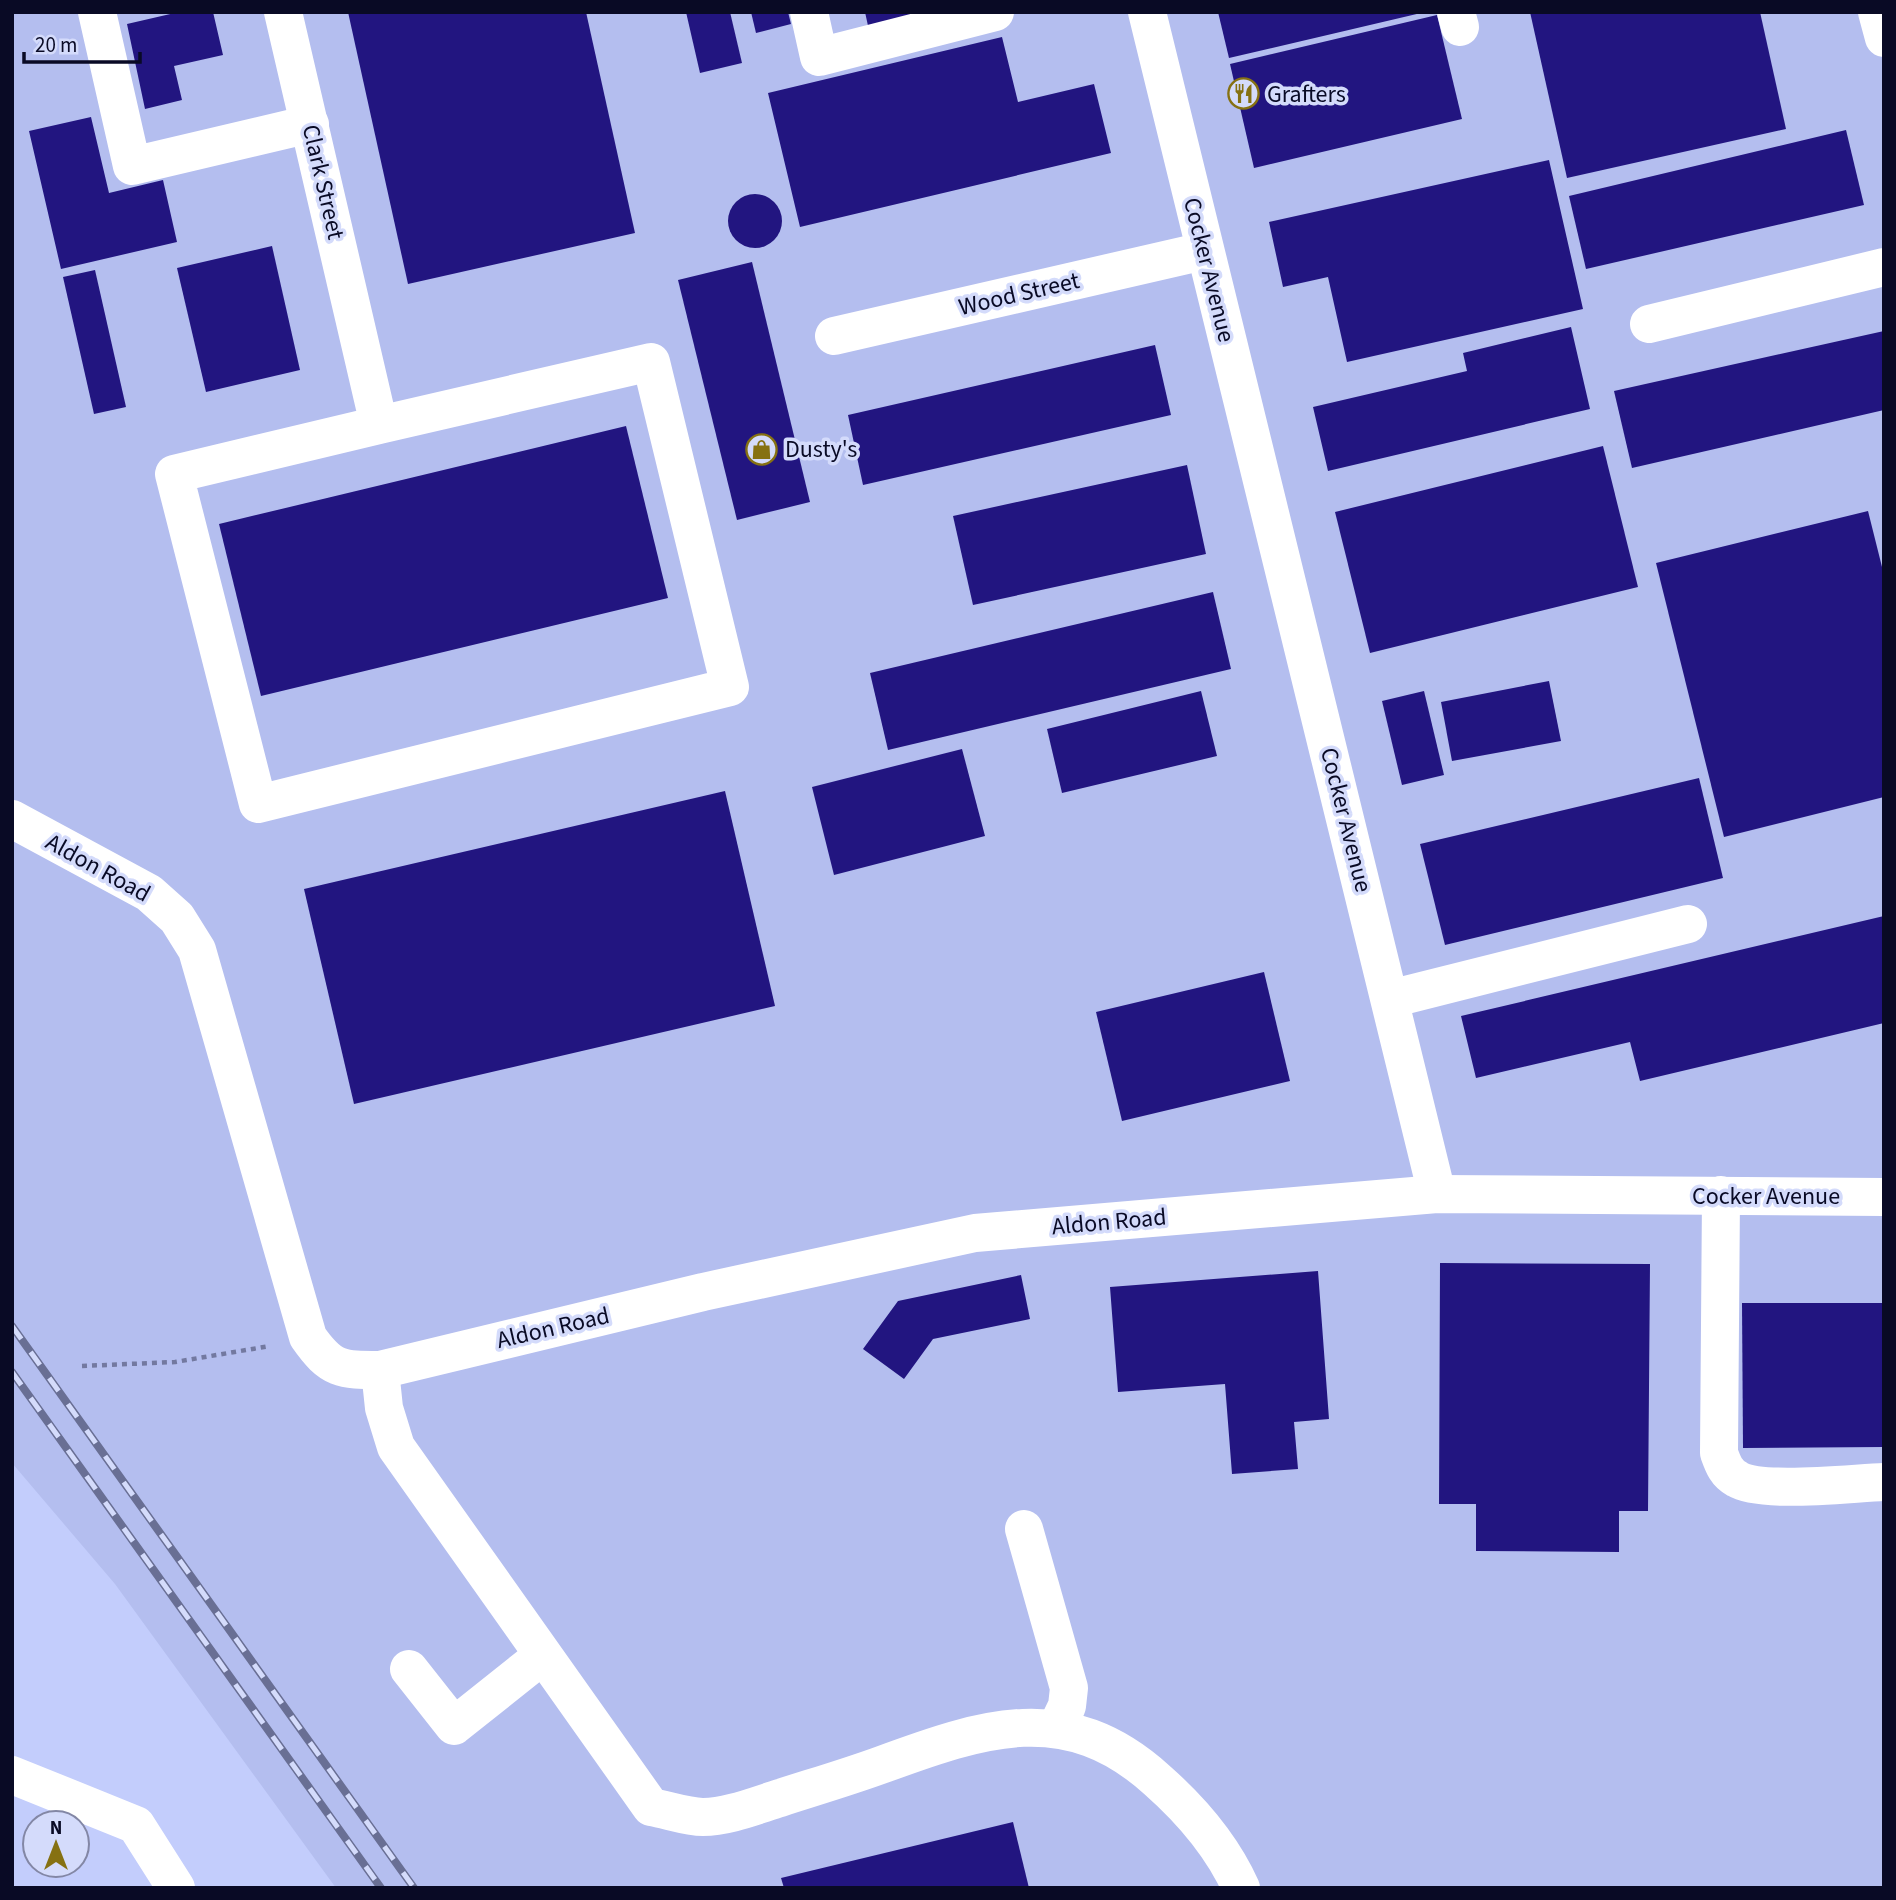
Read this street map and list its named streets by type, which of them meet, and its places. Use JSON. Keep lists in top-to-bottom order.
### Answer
{
  "streets": {
    "street": [
      "Clark Street",
      "Cocker Avenue",
      "Wood Street",
      "Aldon Road"
    ]
  },
  "crossings": [
    ["Cocker Avenue", "Wood Street"],
    ["Cocker Avenue", "Aldon Road"]
  ],
  "places": {
    "restaurant": ["Grafters"],
    "shop": ["Dusty's"]
  },
  "scale_bar": "20 m",
  "north": "top"
}
